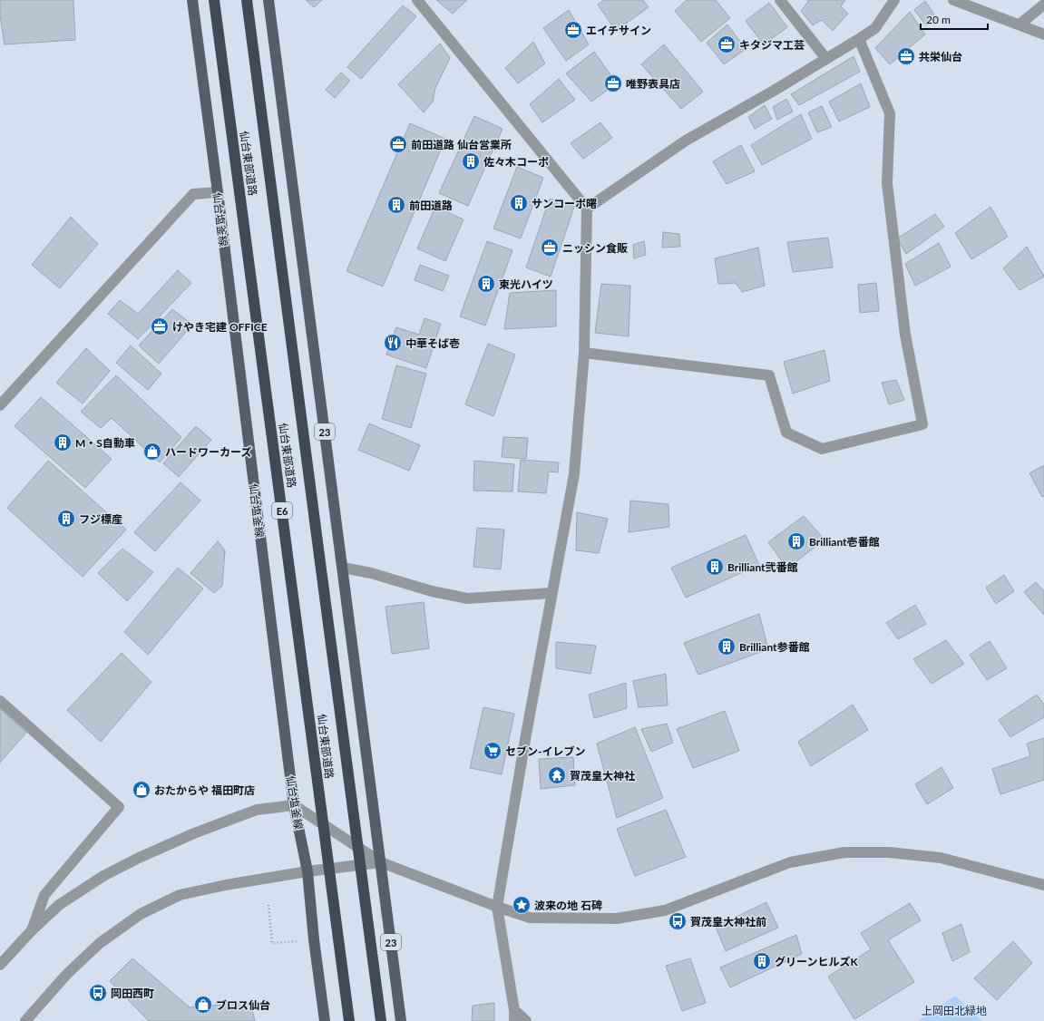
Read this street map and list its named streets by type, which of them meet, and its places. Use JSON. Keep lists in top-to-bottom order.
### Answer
{
  "streets": {
    "highway": ["仙台東部道路", "E6"],
    "main road": ["仙台塩釜線", "23"]
  },
  "parks": ["上岡田北緑地"],
  "places": {
    "office": [
      "エイチサイン",
      "キタジマ工芸",
      "共栄仙台",
      "唯野表具店",
      "前田道路 仙台営業所",
      "ニッシン食販",
      "けやき宅建 OFFICE"
    ],
    "building": [
      "佐々木コーポ",
      "サンコーポ曙",
      "前田道路",
      "東光ハイツ",
      "M・S自動車",
      "フジ標産",
      "Brilliant壱番館",
      "Brilliant弐番館",
      "Brilliant参番館",
      "グリーンヒルズK"
    ],
    "restaurant": ["中華そば壱"],
    "shop": ["ハードワーカーズ", "おたからや 福田町店", "ブロス仙台"],
    "supermarket": ["セブン-イレブン"],
    "temple": ["賀茂皇大神社"],
    "place": ["波来の地 石碑"],
    "bus stop": ["賀茂皇大神社前", "岡田西町"]
  },
  "scale_bar": "20 m"
}
